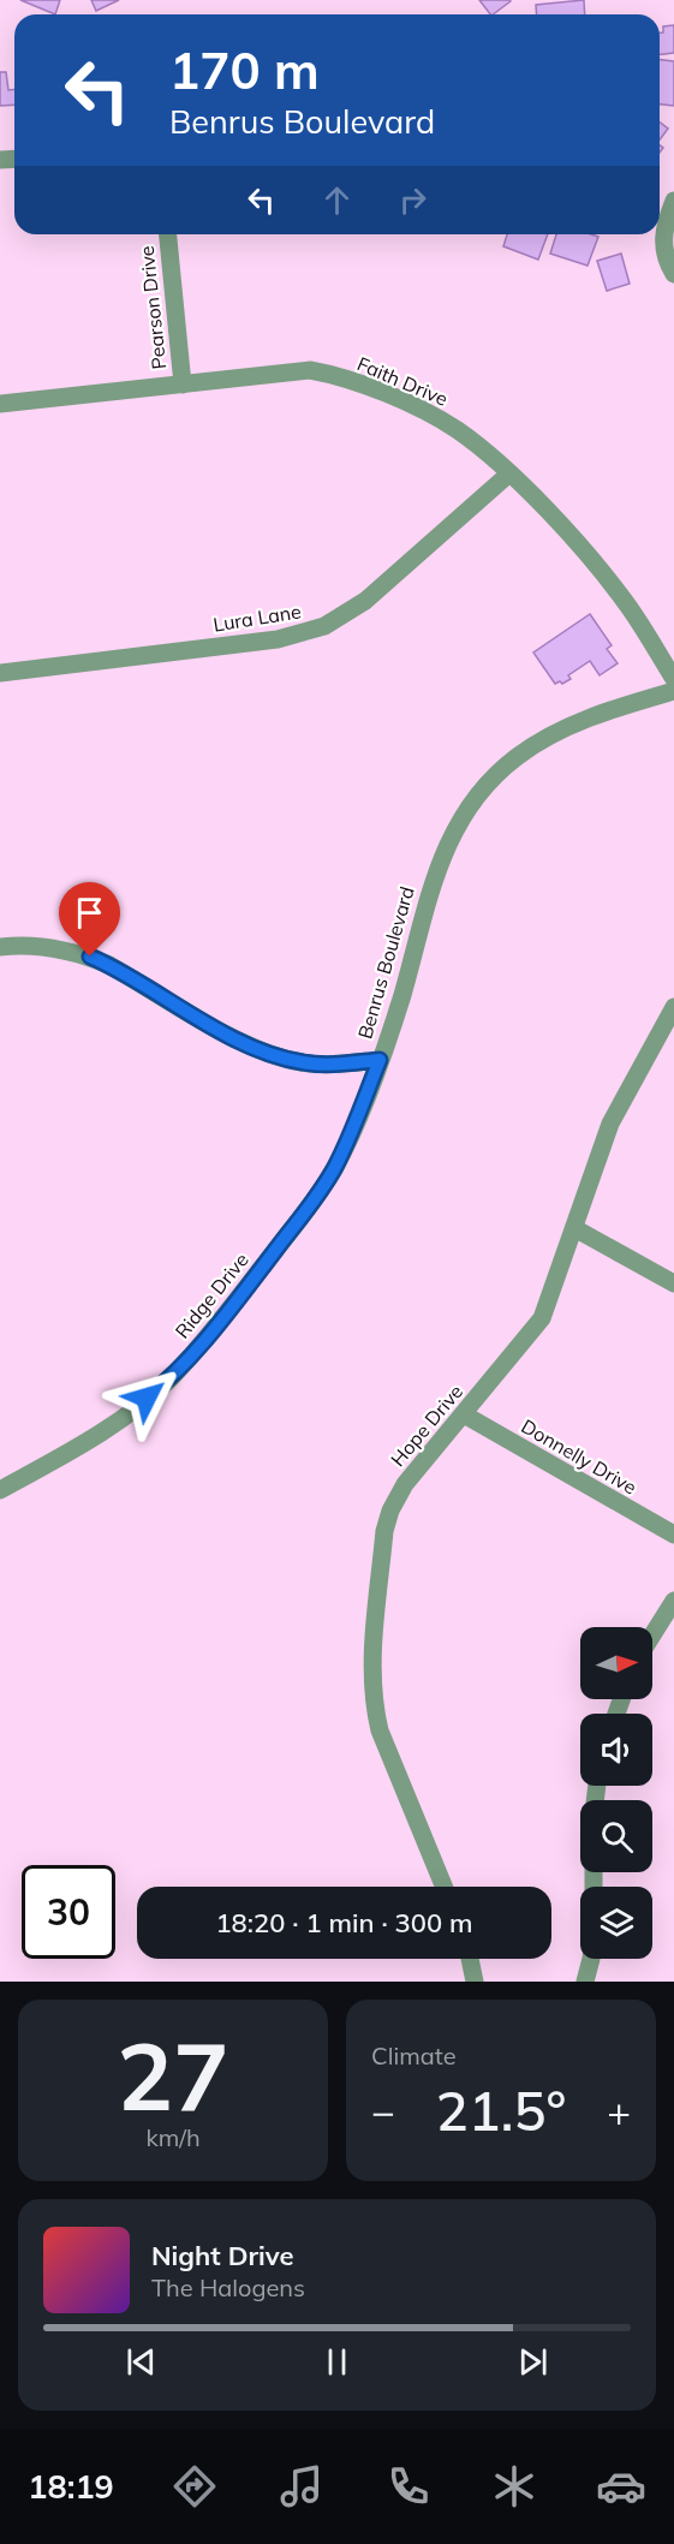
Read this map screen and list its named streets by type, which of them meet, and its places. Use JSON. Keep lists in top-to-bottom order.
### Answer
{
  "streets": {
    "street": [
      "Pearson Drive",
      "Faith Drive",
      "Lura Lane",
      "Benrus Boulevard",
      "Ridge Drive",
      "Hope Drive",
      "Donnelly Drive"
    ]
  },
  "crossings": [
    ["Pearson Drive", "Faith Drive"],
    ["Faith Drive", "Lura Lane"],
    ["Benrus Boulevard", "Ridge Drive"],
    ["Hope Drive", "Donnelly Drive"]
  ],
  "north": "right",
  "page": {
    "turn": ["170 m", "Benrus Boulevard"],
    "limit": "30",
    "trip": "18:20 · 1 min · 300 m",
    "tile": [
      ["27", "km/h"],
      "Climate"
    ],
    "heat": ["−", "21.5°", "+"],
    "song": ["Night Drive", "The Halogens"],
    "tabs": "18:19"
  }
}
